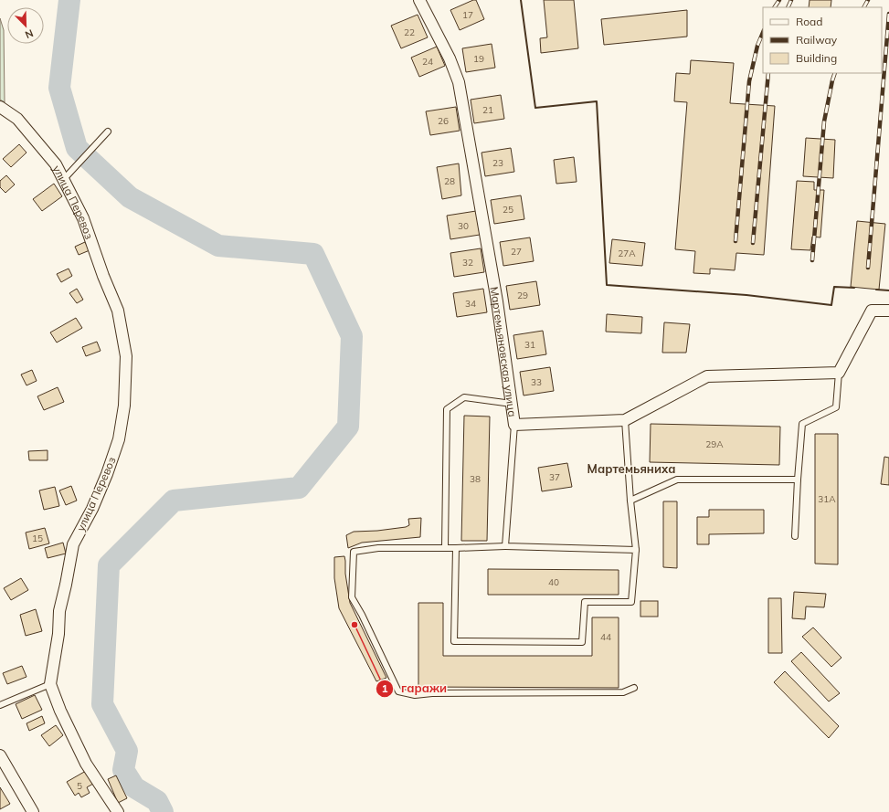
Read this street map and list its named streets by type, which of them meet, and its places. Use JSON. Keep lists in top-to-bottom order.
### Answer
{
  "streets": {
    "street": ["улица Перевоз", "Мартемьяновская улица"]
  },
  "districts": ["Мартемьяниха"],
  "places": ["гаражи"],
  "house_numbers": [
    "17",
    "22",
    "19",
    "24",
    "21",
    "26",
    "23",
    "28",
    "25",
    "30",
    "27",
    "27А",
    "32",
    "29",
    "34",
    "31",
    "33",
    "29А",
    "37",
    "38",
    "31А",
    "15",
    "40",
    "44",
    "5"
  ],
  "legend": ["Road", "Railway", "Building"],
  "north": "bottom right"
}
